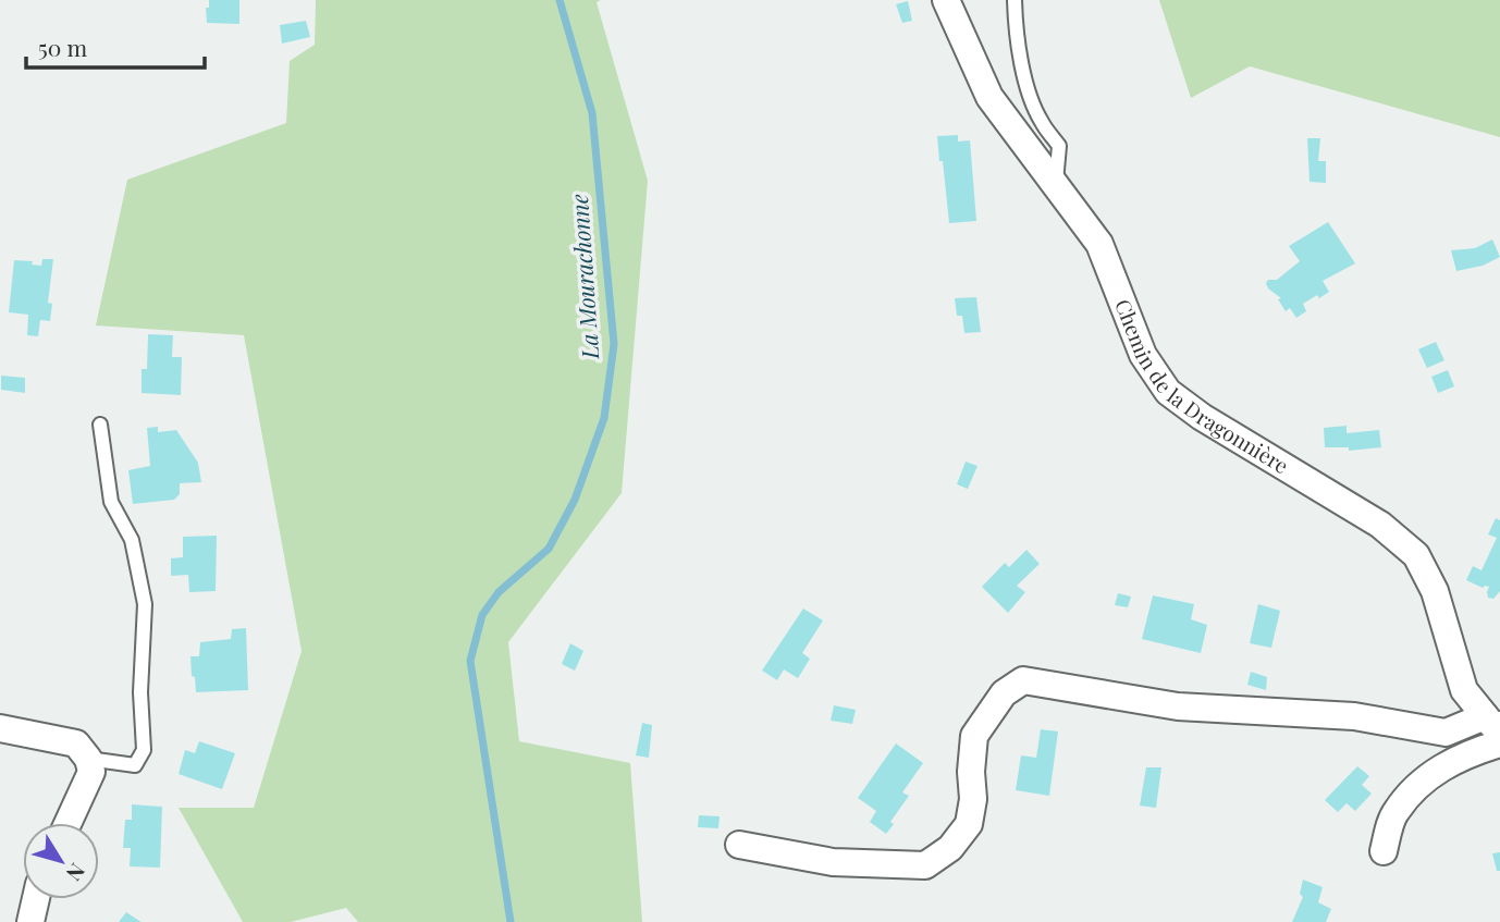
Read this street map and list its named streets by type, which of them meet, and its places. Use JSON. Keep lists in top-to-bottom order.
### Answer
{
  "streets": {
    "street": ["Chemin de la Dragonnière"]
  },
  "water": ["La Mourachonne"],
  "scale_bar": "50 m",
  "north": "bottom right"
}
